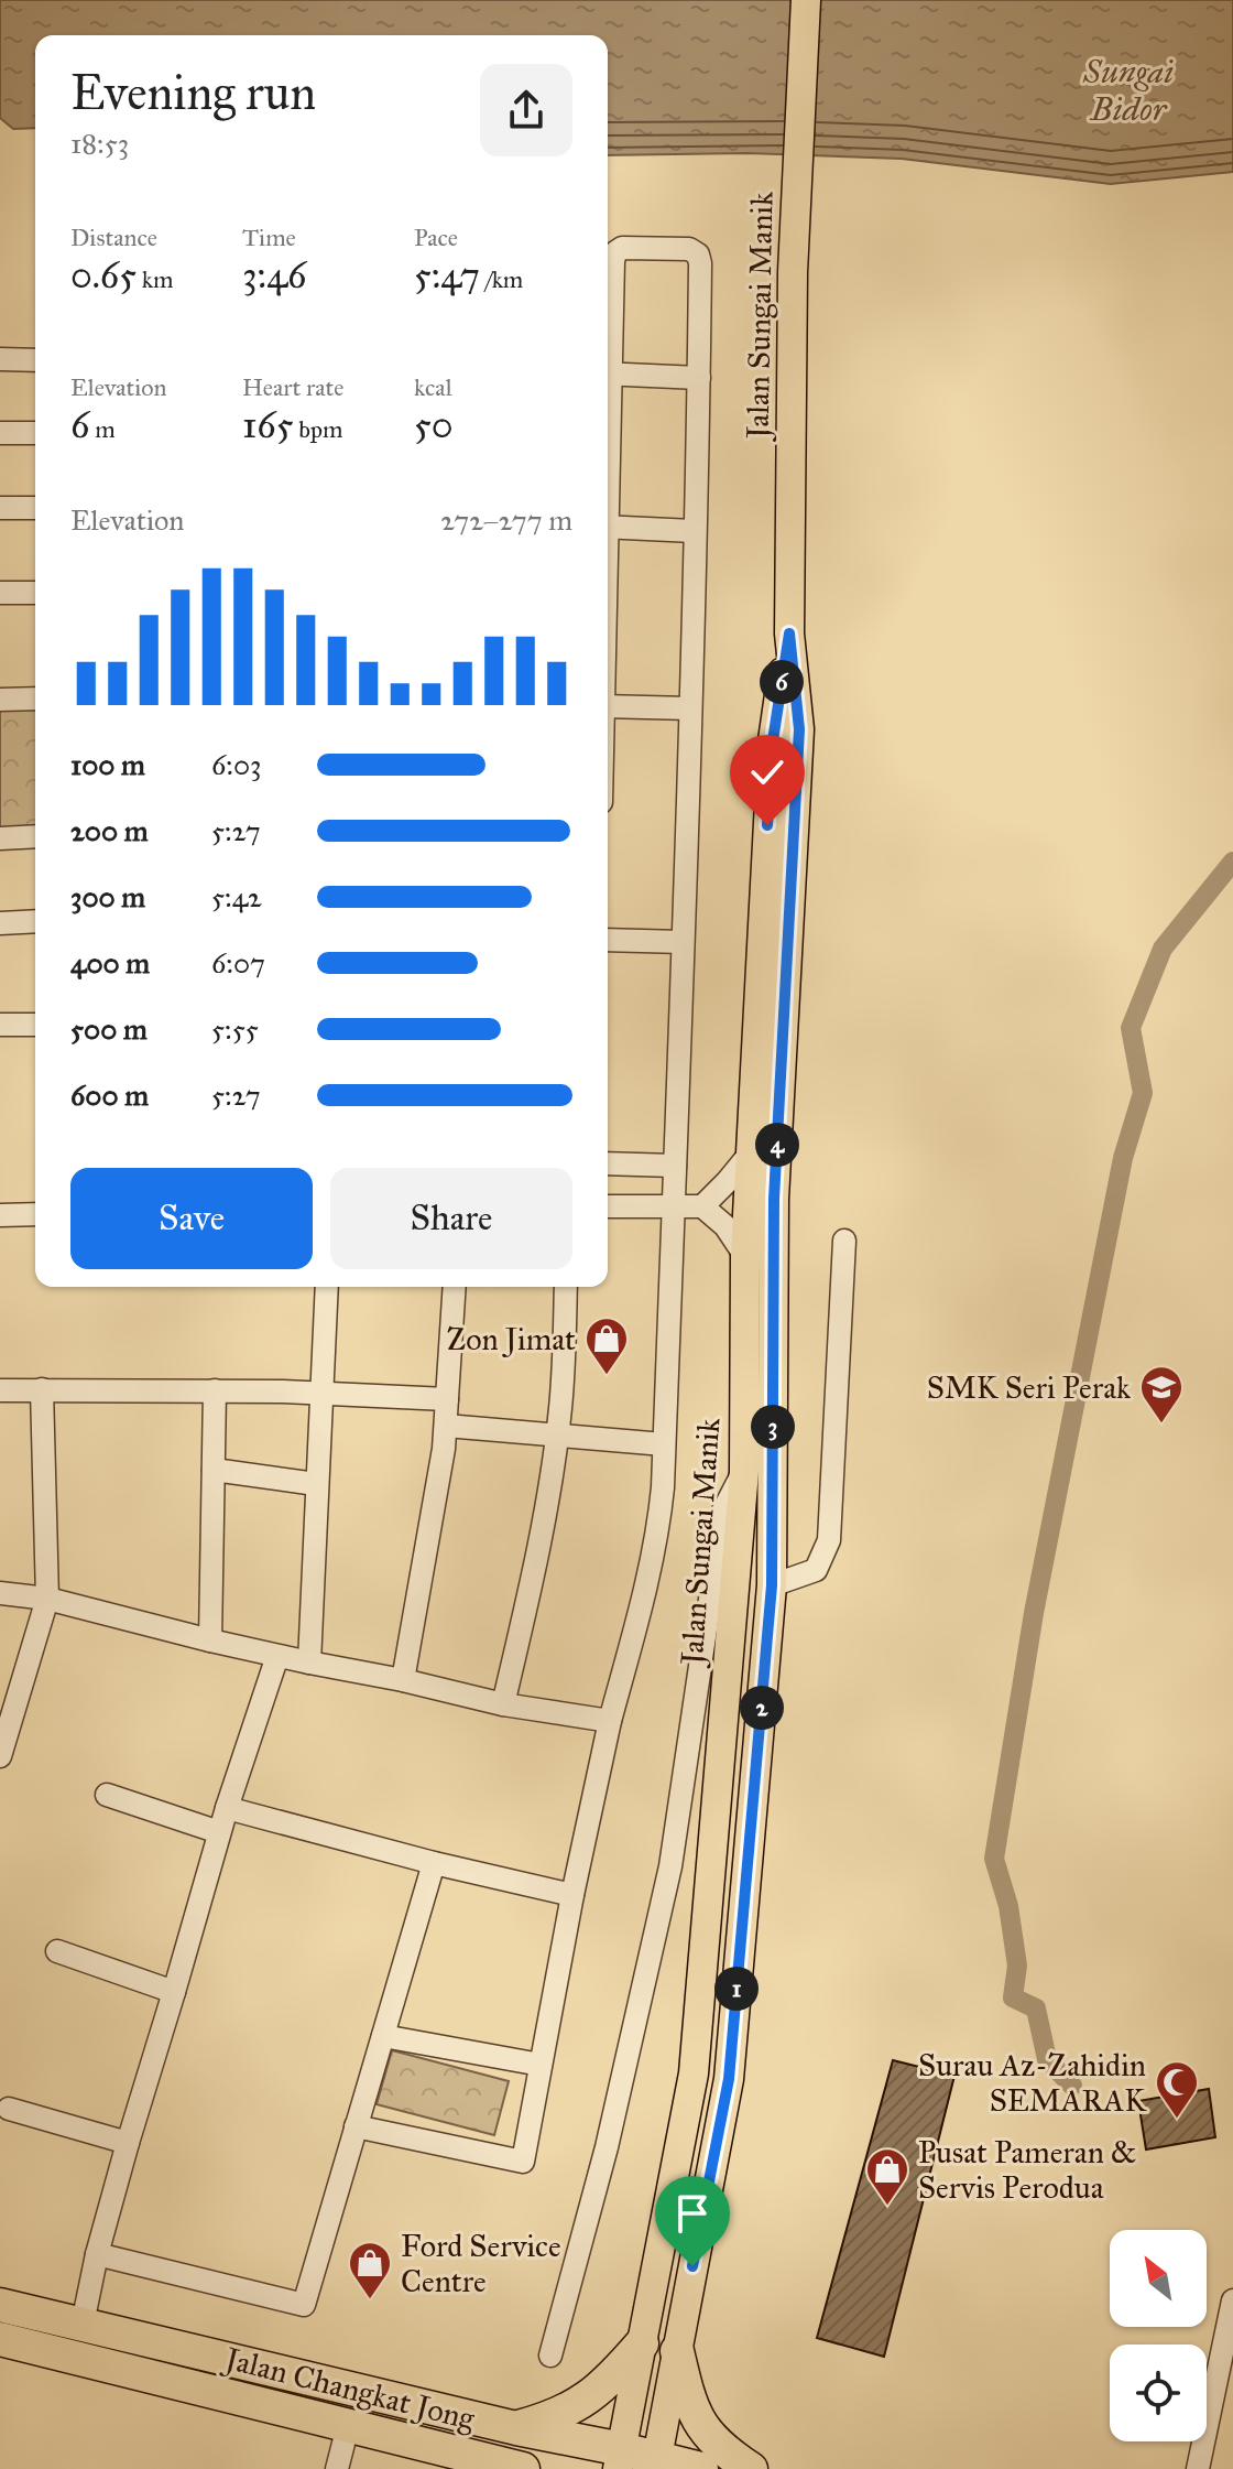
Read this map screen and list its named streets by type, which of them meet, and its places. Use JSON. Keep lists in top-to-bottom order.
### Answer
{
  "streets": {
    "highway": ["Jalan Changkat Jong"],
    "main road": ["Jalan Sungai Manik"]
  },
  "crossings": [
    ["Jalan Sungai Manik", "Jalan Changkat Jong"]
  ],
  "water": ["Sungai Bidor"],
  "places": {
    "shop": ["Zon Jimat", "Pusat Pameran & Servis Perodua", "Ford Service Centre"],
    "school or university": ["SMK Seri Perak"],
    "mosque": ["Surau Az-Zahidin SEMARAK"]
  },
  "north": "top left",
  "page": {
    "heading": ["Evening run", "18:53"],
    "stats": [
      ["Distance", "0.65 km"],
      ["Time", "3:46"],
      ["Pace", "5:47 /km"],
      ["Elevation", "6 m"],
      ["Heart rate", "165 bpm"],
      ["kcal", "50"]
    ],
    "chart": ["Elevation", "272–277 m"],
    "pins": [
      "6",
      "4",
      "3",
      "2",
      "1"
    ],
    "list": [
      {
        "name": "100 m",
        "note": "6:03"
      },
      {
        "name": "200 m",
        "note": "5:27"
      },
      {
        "name": "300 m",
        "note": "5:42"
      },
      {
        "name": "400 m",
        "note": "6:07"
      },
      {
        "name": "500 m",
        "note": "5:55"
      },
      {
        "name": "600 m",
        "note": "5:27"
      }
    ],
    "buttons": ["Save", "Share"]
  }
}
